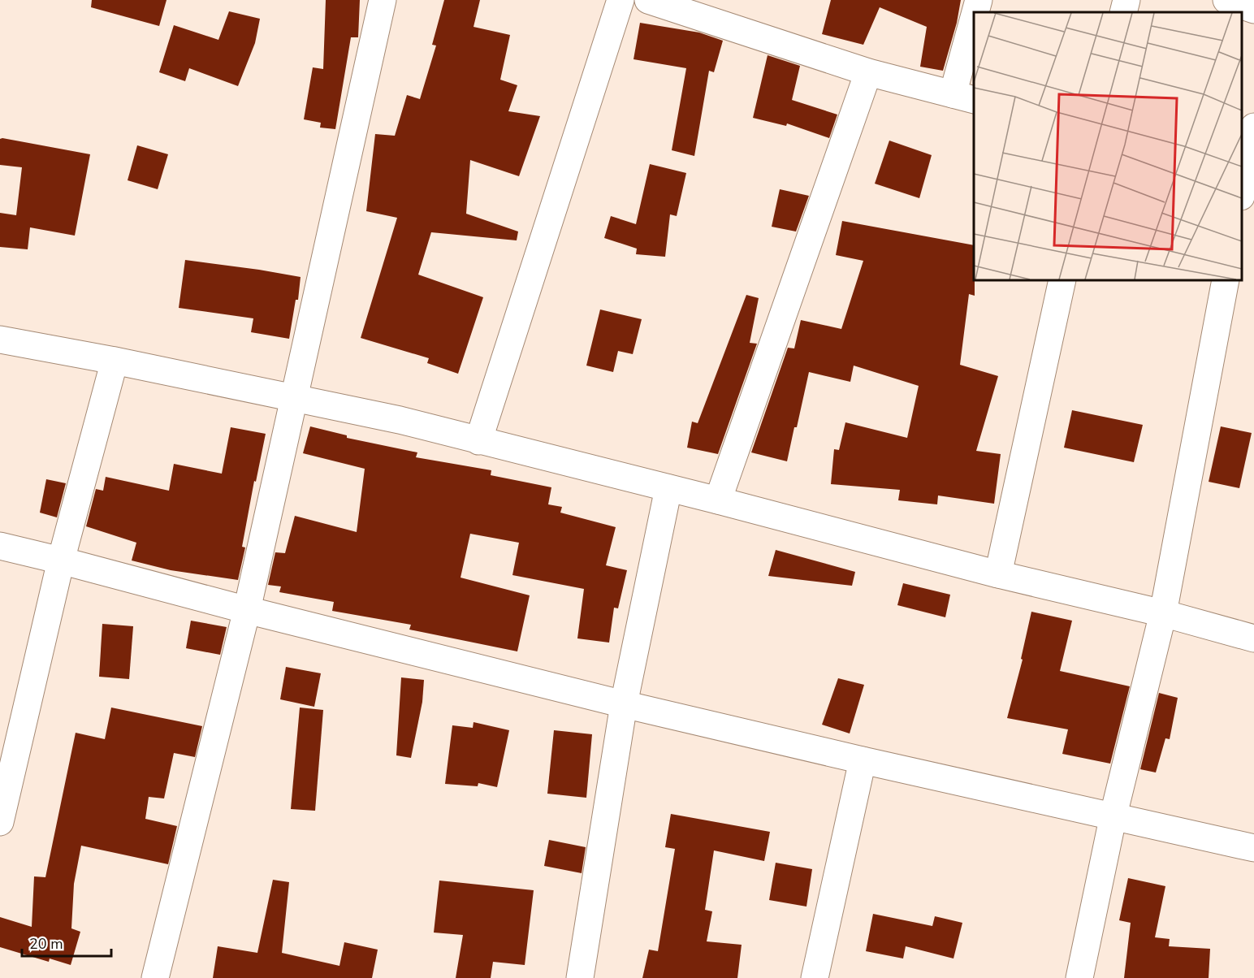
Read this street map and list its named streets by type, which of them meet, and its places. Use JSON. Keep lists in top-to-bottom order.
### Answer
{
  "scale_bar": "20 m"
}
